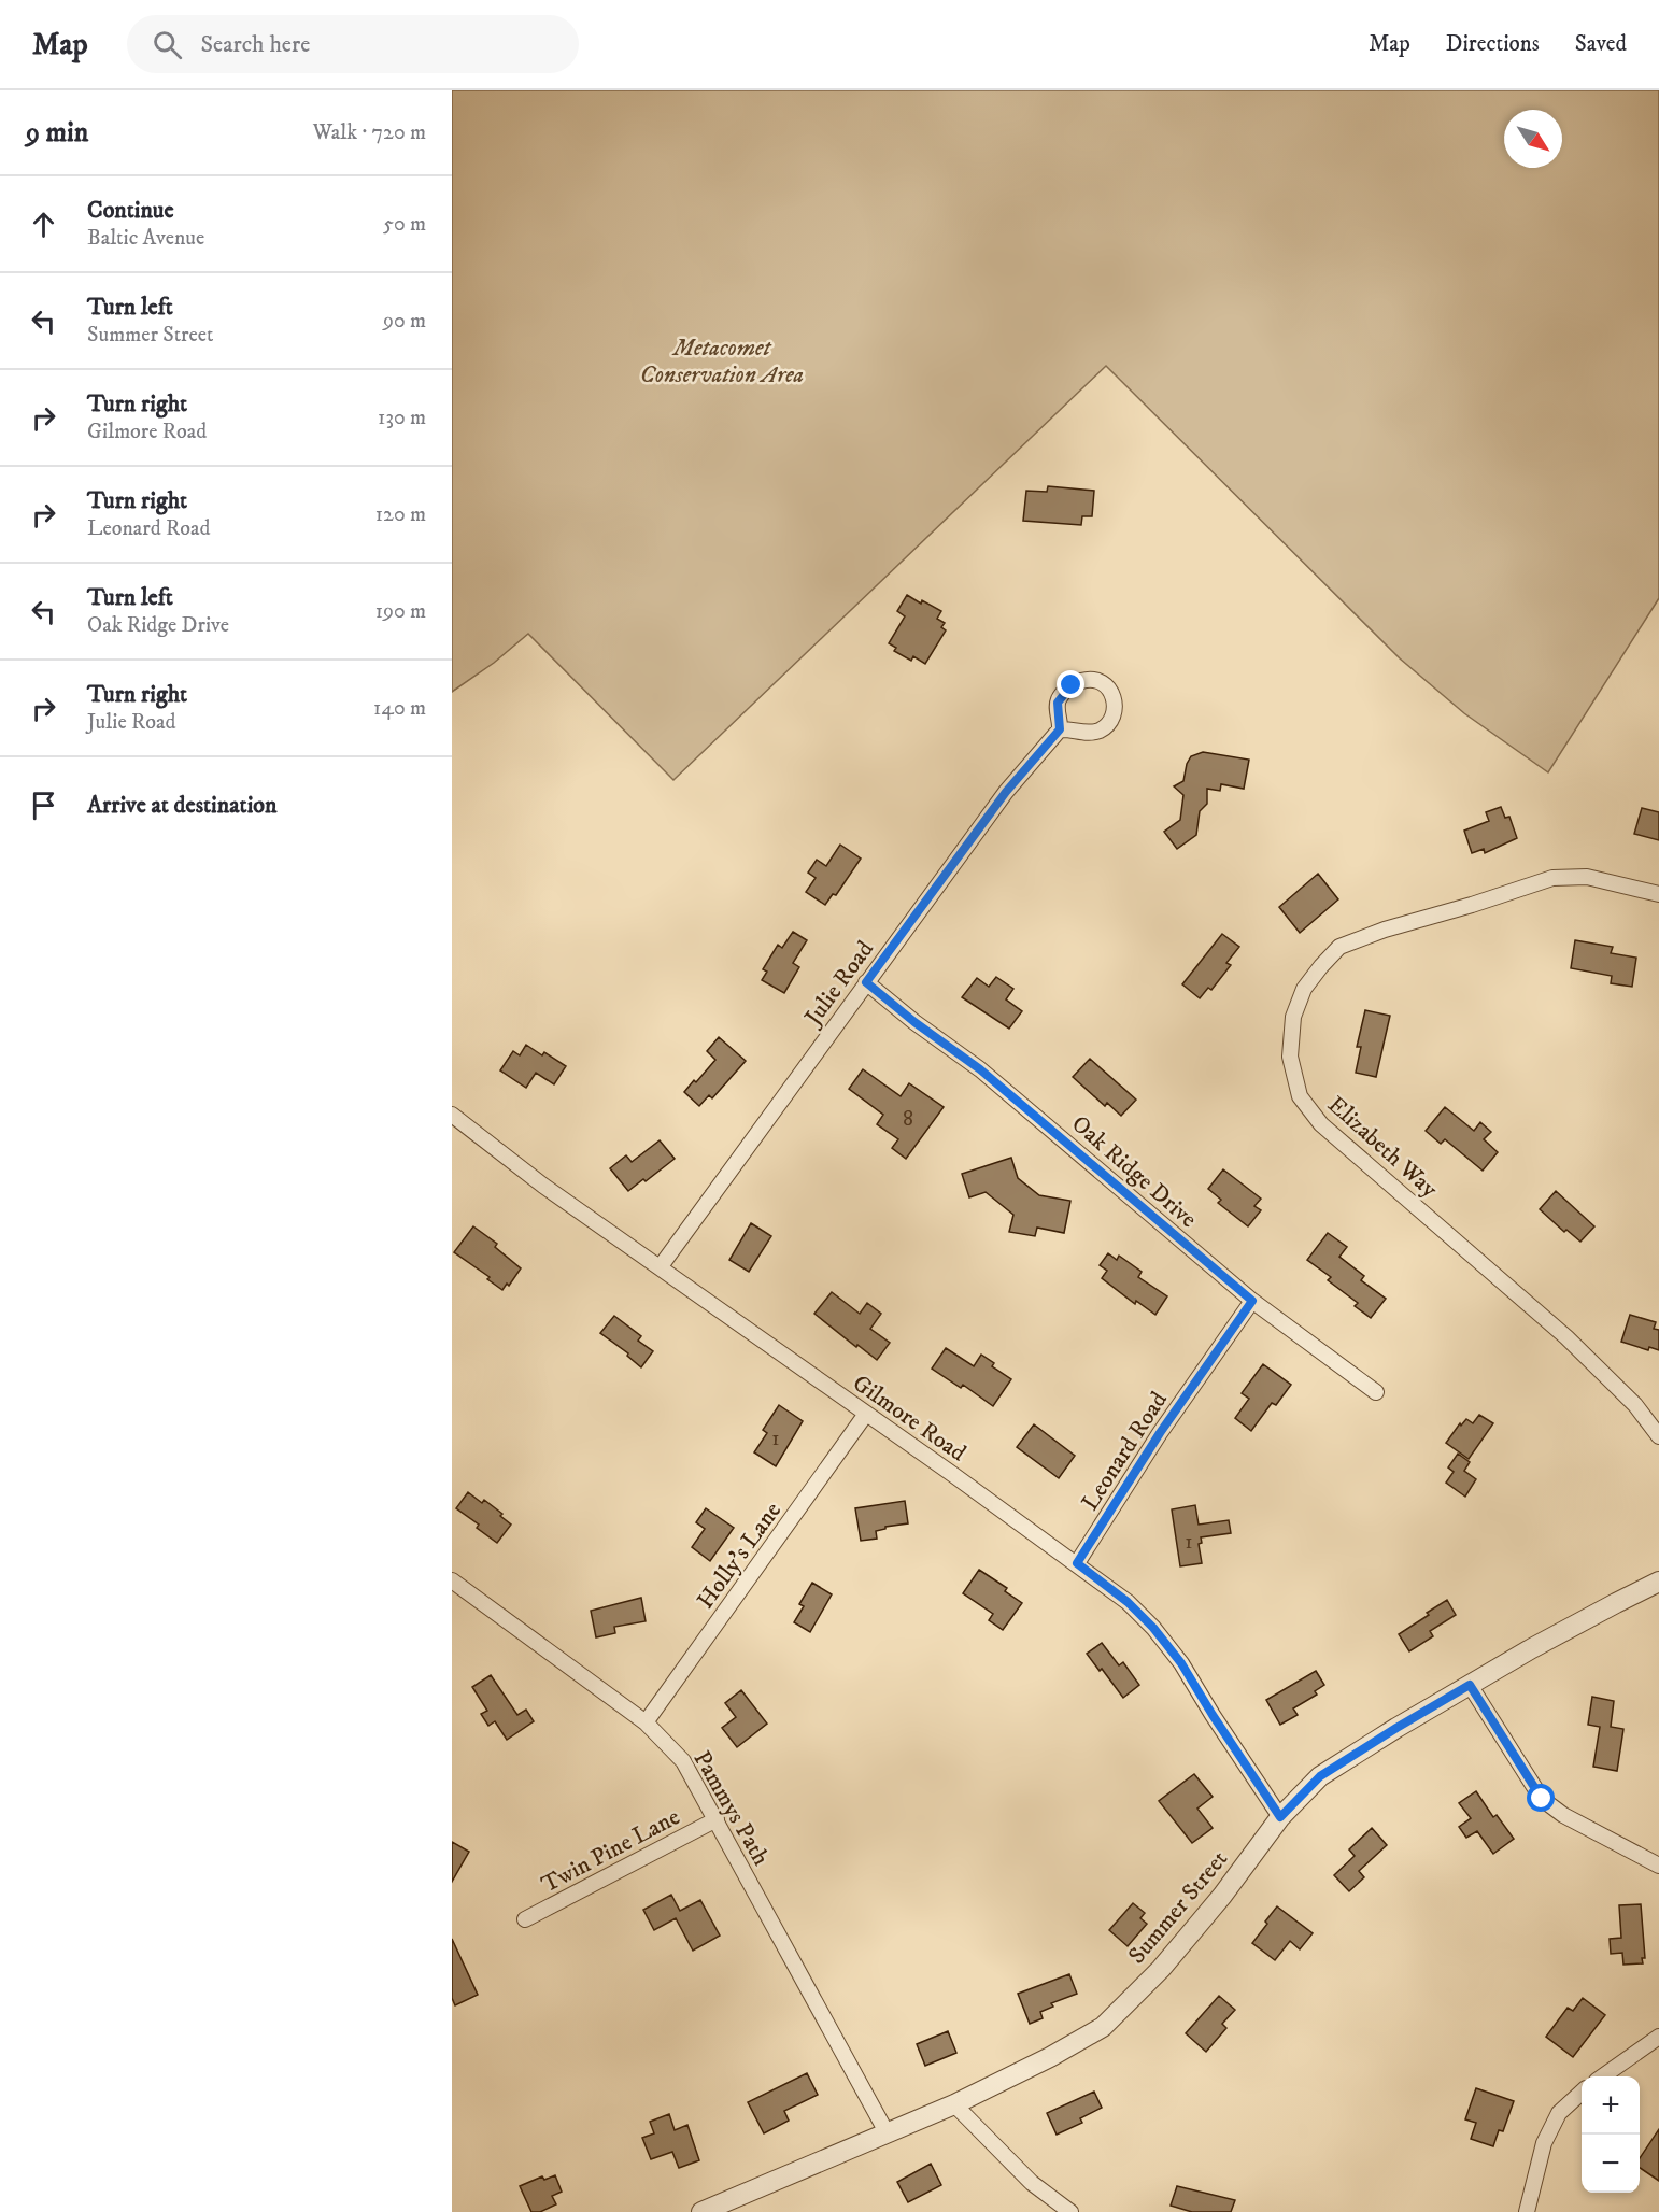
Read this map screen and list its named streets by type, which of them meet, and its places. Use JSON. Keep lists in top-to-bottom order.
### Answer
{
  "streets": {
    "street": [
      "Julie Road",
      "Elizabeth Way",
      "Oak Ridge Drive",
      "Gilmore Road",
      "Leonard Road",
      "Holly's Lane",
      "Pammys Path",
      "Twin Pine Lane",
      "Summer Street"
    ]
  },
  "crossings": [
    ["Julie Road", "Oak Ridge Drive"],
    ["Julie Road", "Gilmore Road"],
    ["Oak Ridge Drive", "Leonard Road"],
    ["Gilmore Road", "Leonard Road"],
    ["Gilmore Road", "Holly's Lane"],
    ["Gilmore Road", "Summer Street"],
    ["Holly's Lane", "Pammys Path"],
    ["Pammys Path", "Twin Pine Lane"],
    ["Pammys Path", "Summer Street"]
  ],
  "parks": ["Metacomet Conservation Area"],
  "house_numbers": ["8", "1", "1"],
  "north": "bottom right",
  "page": {
    "header": "Map",
    "search": "Search here",
    "nav": ["Map", "Directions", "Saved"],
    "heading": ["9 min", "Walk · 720 m"],
    "list": [
      ["Continue", "Baltic Avenue", "50 m"],
      ["Turn left", "Summer Street", "90 m"],
      ["Turn right", "Gilmore Road", "130 m"],
      ["Turn right", "Leonard Road", "120 m"],
      ["Turn left", "Oak Ridge Drive", "190 m"],
      ["Turn right", "Julie Road", "140 m"],
      "Arrive at destination"
    ],
    "map_buttons": ["+", "−"]
  }
}
